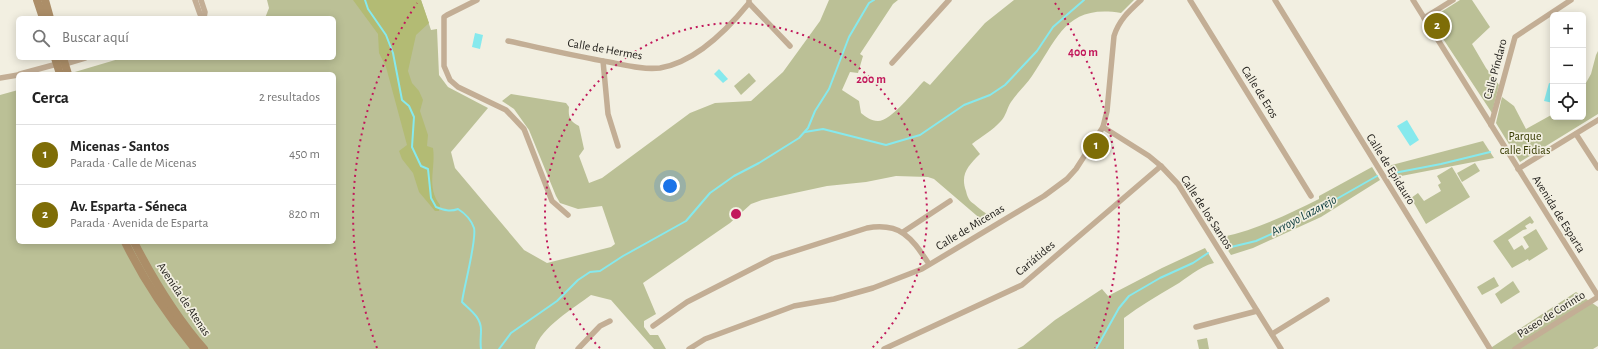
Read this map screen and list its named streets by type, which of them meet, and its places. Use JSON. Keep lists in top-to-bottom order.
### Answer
{
  "streets": {
    "main road": ["Avenida de Atenas"],
    "street": [
      "Calle de Hermes",
      "Calle Píndaro",
      "Calle de Eros",
      "Calle de Epidauro",
      "Calle de los Santos",
      "Avenida de Esparta",
      "Calle de Micenas",
      "Cariátides",
      "Paseo de Corinto"
    ]
  },
  "crossings": [
    ["Calle Píndaro", "Avenida de Esparta"],
    ["Calle de los Santos", "Calle de Micenas"],
    ["Calle de los Santos", "Cariátides"],
    ["Avenida de Esparta", "Paseo de Corinto"]
  ],
  "water": ["Arroyo Lazarejo"],
  "parks": ["Parque calle Fidias"],
  "page": {
    "pins": ["2", "1"],
    "map_buttons": ["+", "−"],
    "search": "Buscar aquí",
    "heading": ["Cerca", "2 resultados"],
    "list": [
      {
        "mark": "1",
        "name": "Micenas - Santos",
        "note": "Parada · Calle de Micenas",
        "value": "450 m"
      },
      {
        "mark": "2",
        "name": "Av. Esparta - Séneca",
        "note": "Parada · Avenida de Esparta",
        "value": "820 m"
      }
    ]
  },
  "rings": ["400 m", "200 m"]
}
